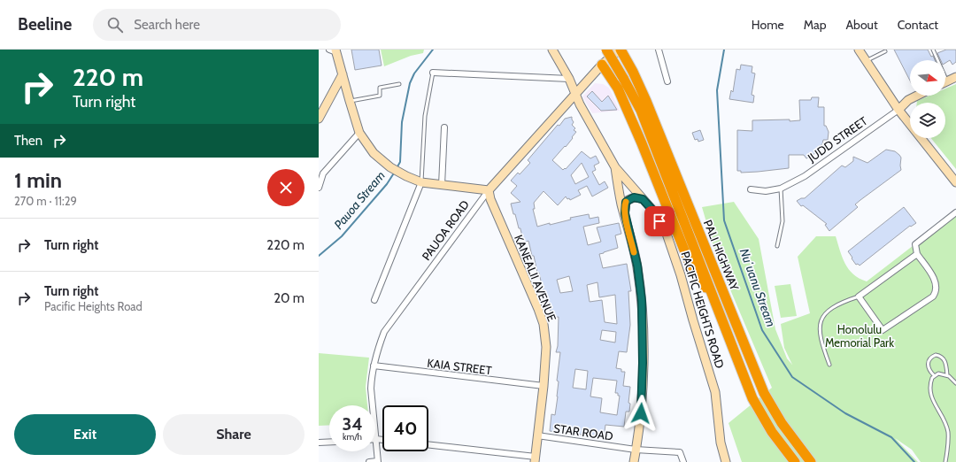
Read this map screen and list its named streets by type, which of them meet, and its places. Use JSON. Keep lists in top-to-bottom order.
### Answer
{
  "streets": {
    "highway": ["PALI HIGHWAY"],
    "street": [
      "JUDD STREET",
      "PAUOA ROAD",
      "KANEALII AVENUE",
      "PACIFIC HEIGHTS ROAD",
      "KAIA STREET",
      "STAR ROAD"
    ]
  },
  "crossings": [
    ["PAUOA ROAD", "PALI HIGHWAY"],
    ["PAUOA ROAD", "KANEALII AVENUE"],
    ["PAUOA ROAD", "PACIFIC HEIGHTS ROAD"],
    ["PAUOA ROAD", "KAIA STREET"],
    ["KANEALII AVENUE", "KAIA STREET"],
    ["KANEALII AVENUE", "STAR ROAD"]
  ],
  "water": ["Pauoa Stream", "Nuʻuanu Stream"],
  "parks": ["Honolulu Memorial Park"],
  "north": "right",
  "page": {
    "header": "Beeline",
    "search": "Search here",
    "nav": [
      "Home",
      "Map",
      "About",
      "Contact"
    ],
    "turn": ["220 m", "Turn right"],
    "then": "Then",
    "heading": ["1 min", "270 m · 11:29"],
    "list": [
      {
        "name": "Turn right",
        "value": "220 m"
      },
      {
        "name": "Turn right",
        "note": "Pacific Heights Road",
        "value": "20 m"
      }
    ],
    "speed": "34 km/h",
    "limit": "40",
    "buttons": ["Exit", "Share"]
  }
}
